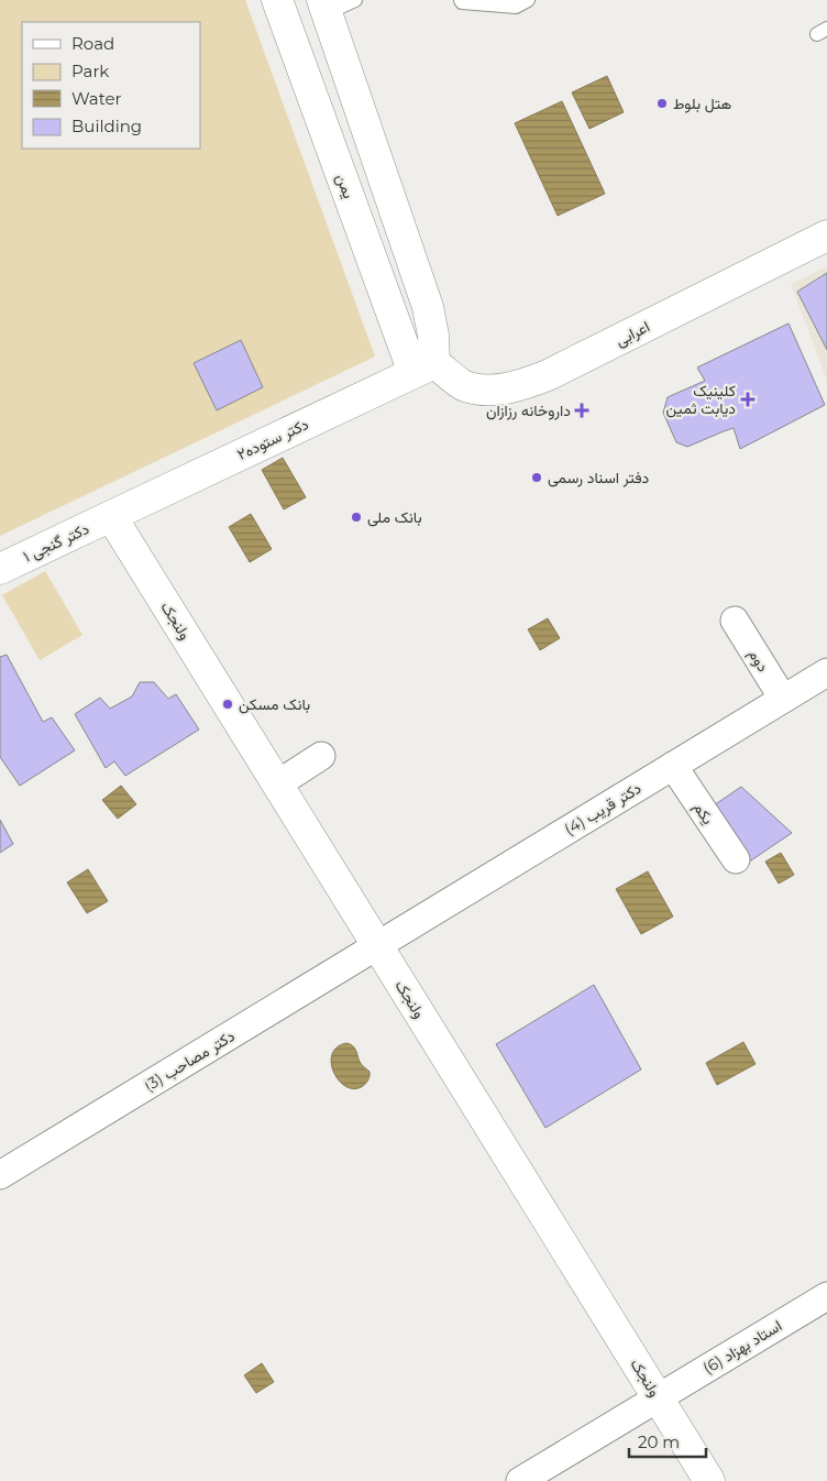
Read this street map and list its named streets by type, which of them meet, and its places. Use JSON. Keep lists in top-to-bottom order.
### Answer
{
  "streets": {
    "main road": [
      "یمن",
      "اعرابی",
      "دکتر ستوده۲",
      "دکتر گنجی ۱",
      "ولنجک"
    ],
    "street": [
      "دوم",
      "دکتر قریب (4)",
      "یکم",
      "دکتر مصاحب (3)",
      "استاد بهزاد (6)"
    ]
  },
  "crossings": [
    ["یمن", "اعرابی"],
    ["یمن", "دکتر ستوده۲"],
    ["اعرابی", "دکتر ستوده۲"],
    ["دکتر ستوده۲", "دکتر گنجی ۱"],
    ["دکتر ستوده۲", "ولنجک"],
    ["دکتر گنجی ۱", "ولنجک"],
    ["ولنجک", "دکتر قریب (4)"],
    ["ولنجک", "دکتر مصاحب (3)"],
    ["ولنجک", "استاد بهزاد (6)"],
    ["دوم", "دکتر قریب (4)"],
    ["دکتر قریب (4)", "یکم"],
    ["دکتر قریب (4)", "دکتر مصاحب (3)"]
  ],
  "places": {
    "other": [
      "هتل بلوط",
      "دفتر اسناد رسمی",
      "بانک ملی",
      "بانک مسکن"
    ],
    "health": ["کلینیک دیابت ثمین", "داروخانه رزازان"]
  },
  "legend": [
    "Road",
    "Park",
    "Water",
    "Building"
  ],
  "scale_bar": "20 m"
}
